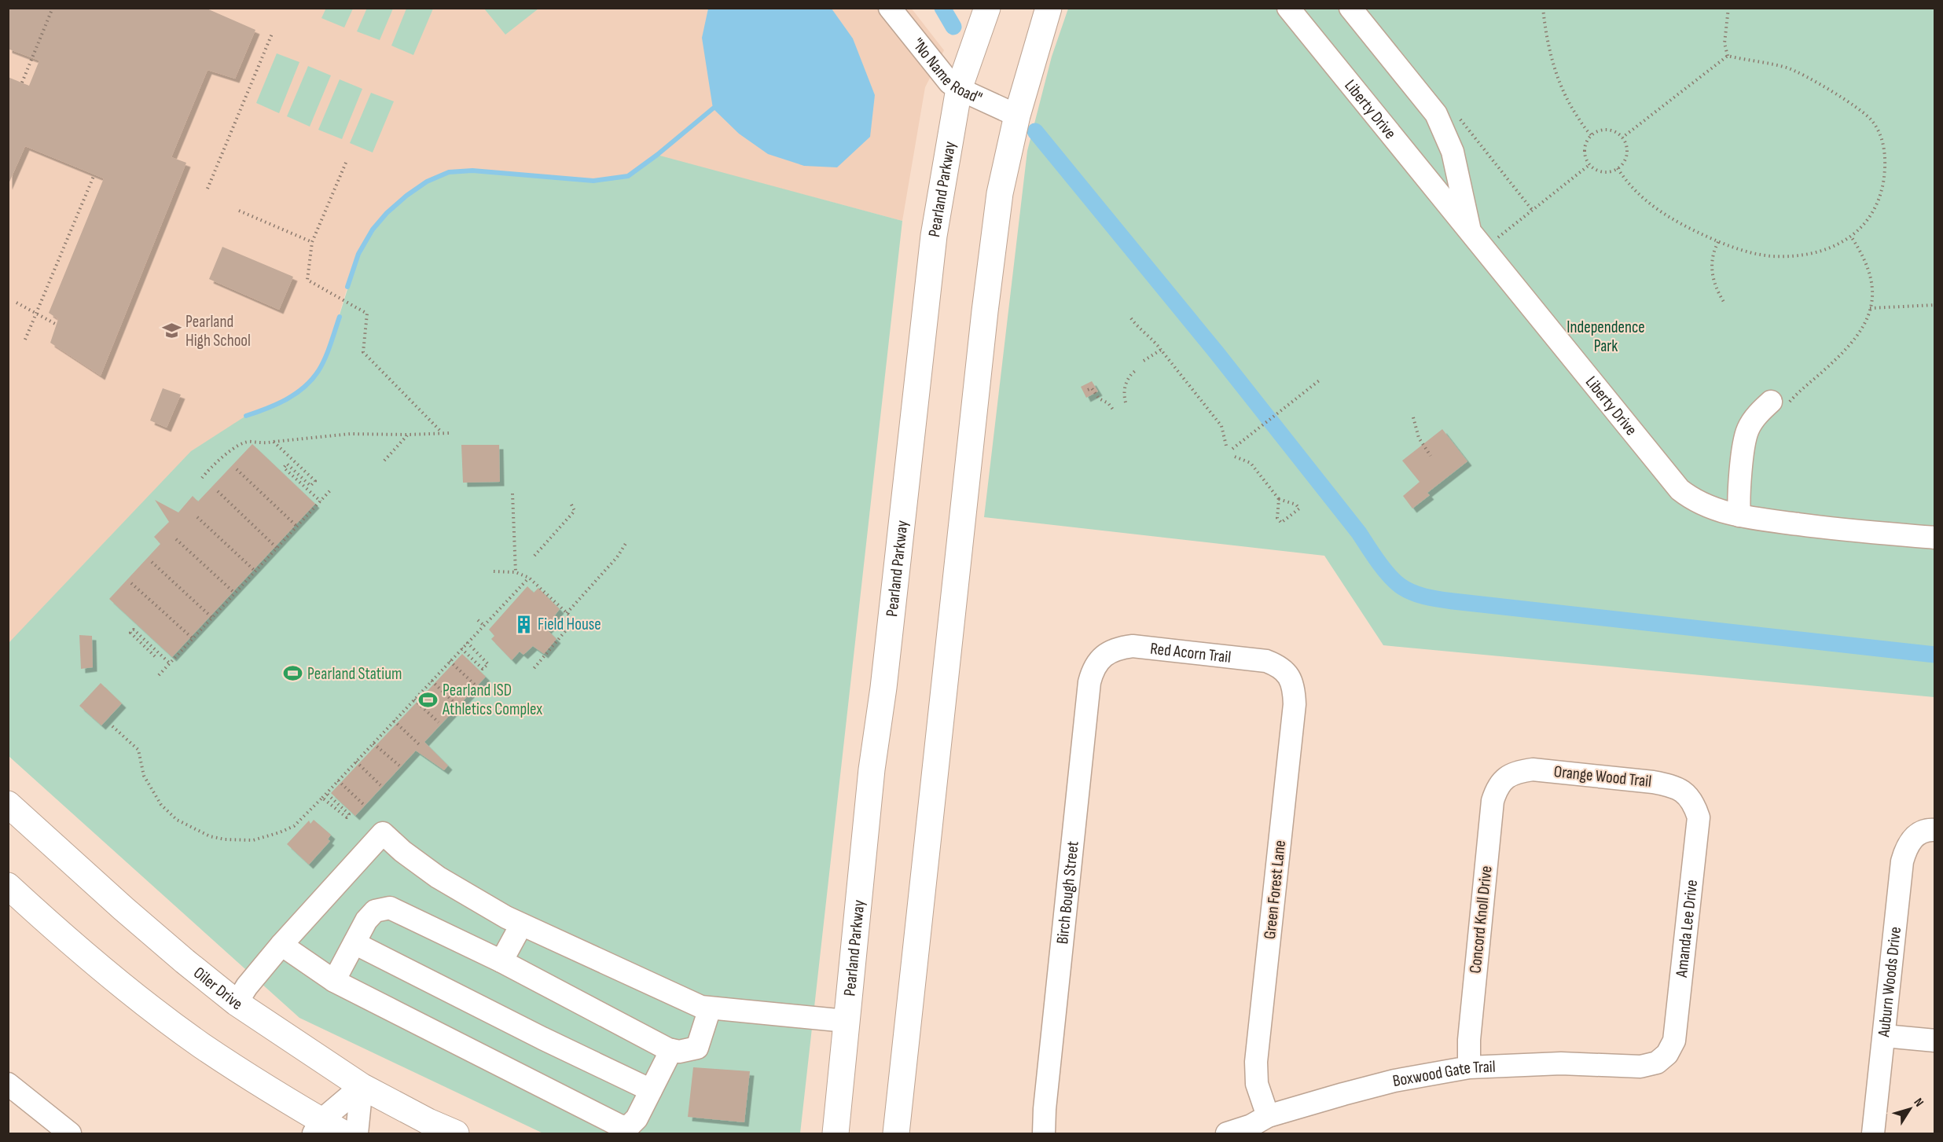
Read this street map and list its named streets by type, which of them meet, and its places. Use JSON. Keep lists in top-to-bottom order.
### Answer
{
  "streets": {
    "main road": ["Pearland Parkway", "Oiler Drive"],
    "street": [
      "\"No Name Road\"",
      "Liberty Drive",
      "Red Acorn Trail",
      "Orange Wood Trail",
      "Green Forest Lane",
      "Birch Bough Street",
      "Concord Knoll Drive",
      "Amanda Lee Drive",
      "Auburn Woods Drive",
      "Boxwood Gate Trail"
    ]
  },
  "crossings": [
    ["\"No Name Road\"", "Pearland Parkway"],
    ["Red Acorn Trail", "Green Forest Lane"],
    ["Red Acorn Trail", "Birch Bough Street"],
    ["Orange Wood Trail", "Concord Knoll Drive"],
    ["Orange Wood Trail", "Amanda Lee Drive"],
    ["Green Forest Lane", "Boxwood Gate Trail"],
    ["Concord Knoll Drive", "Boxwood Gate Trail"],
    ["Amanda Lee Drive", "Boxwood Gate Trail"]
  ],
  "parks": ["Independence Park"],
  "places": {
    "school or university": ["Pearland High School"],
    "building": ["Field House"],
    "sports": ["Pearland Statium", "Pearland ISD Athletics Complex"]
  },
  "north": "top right"
}
